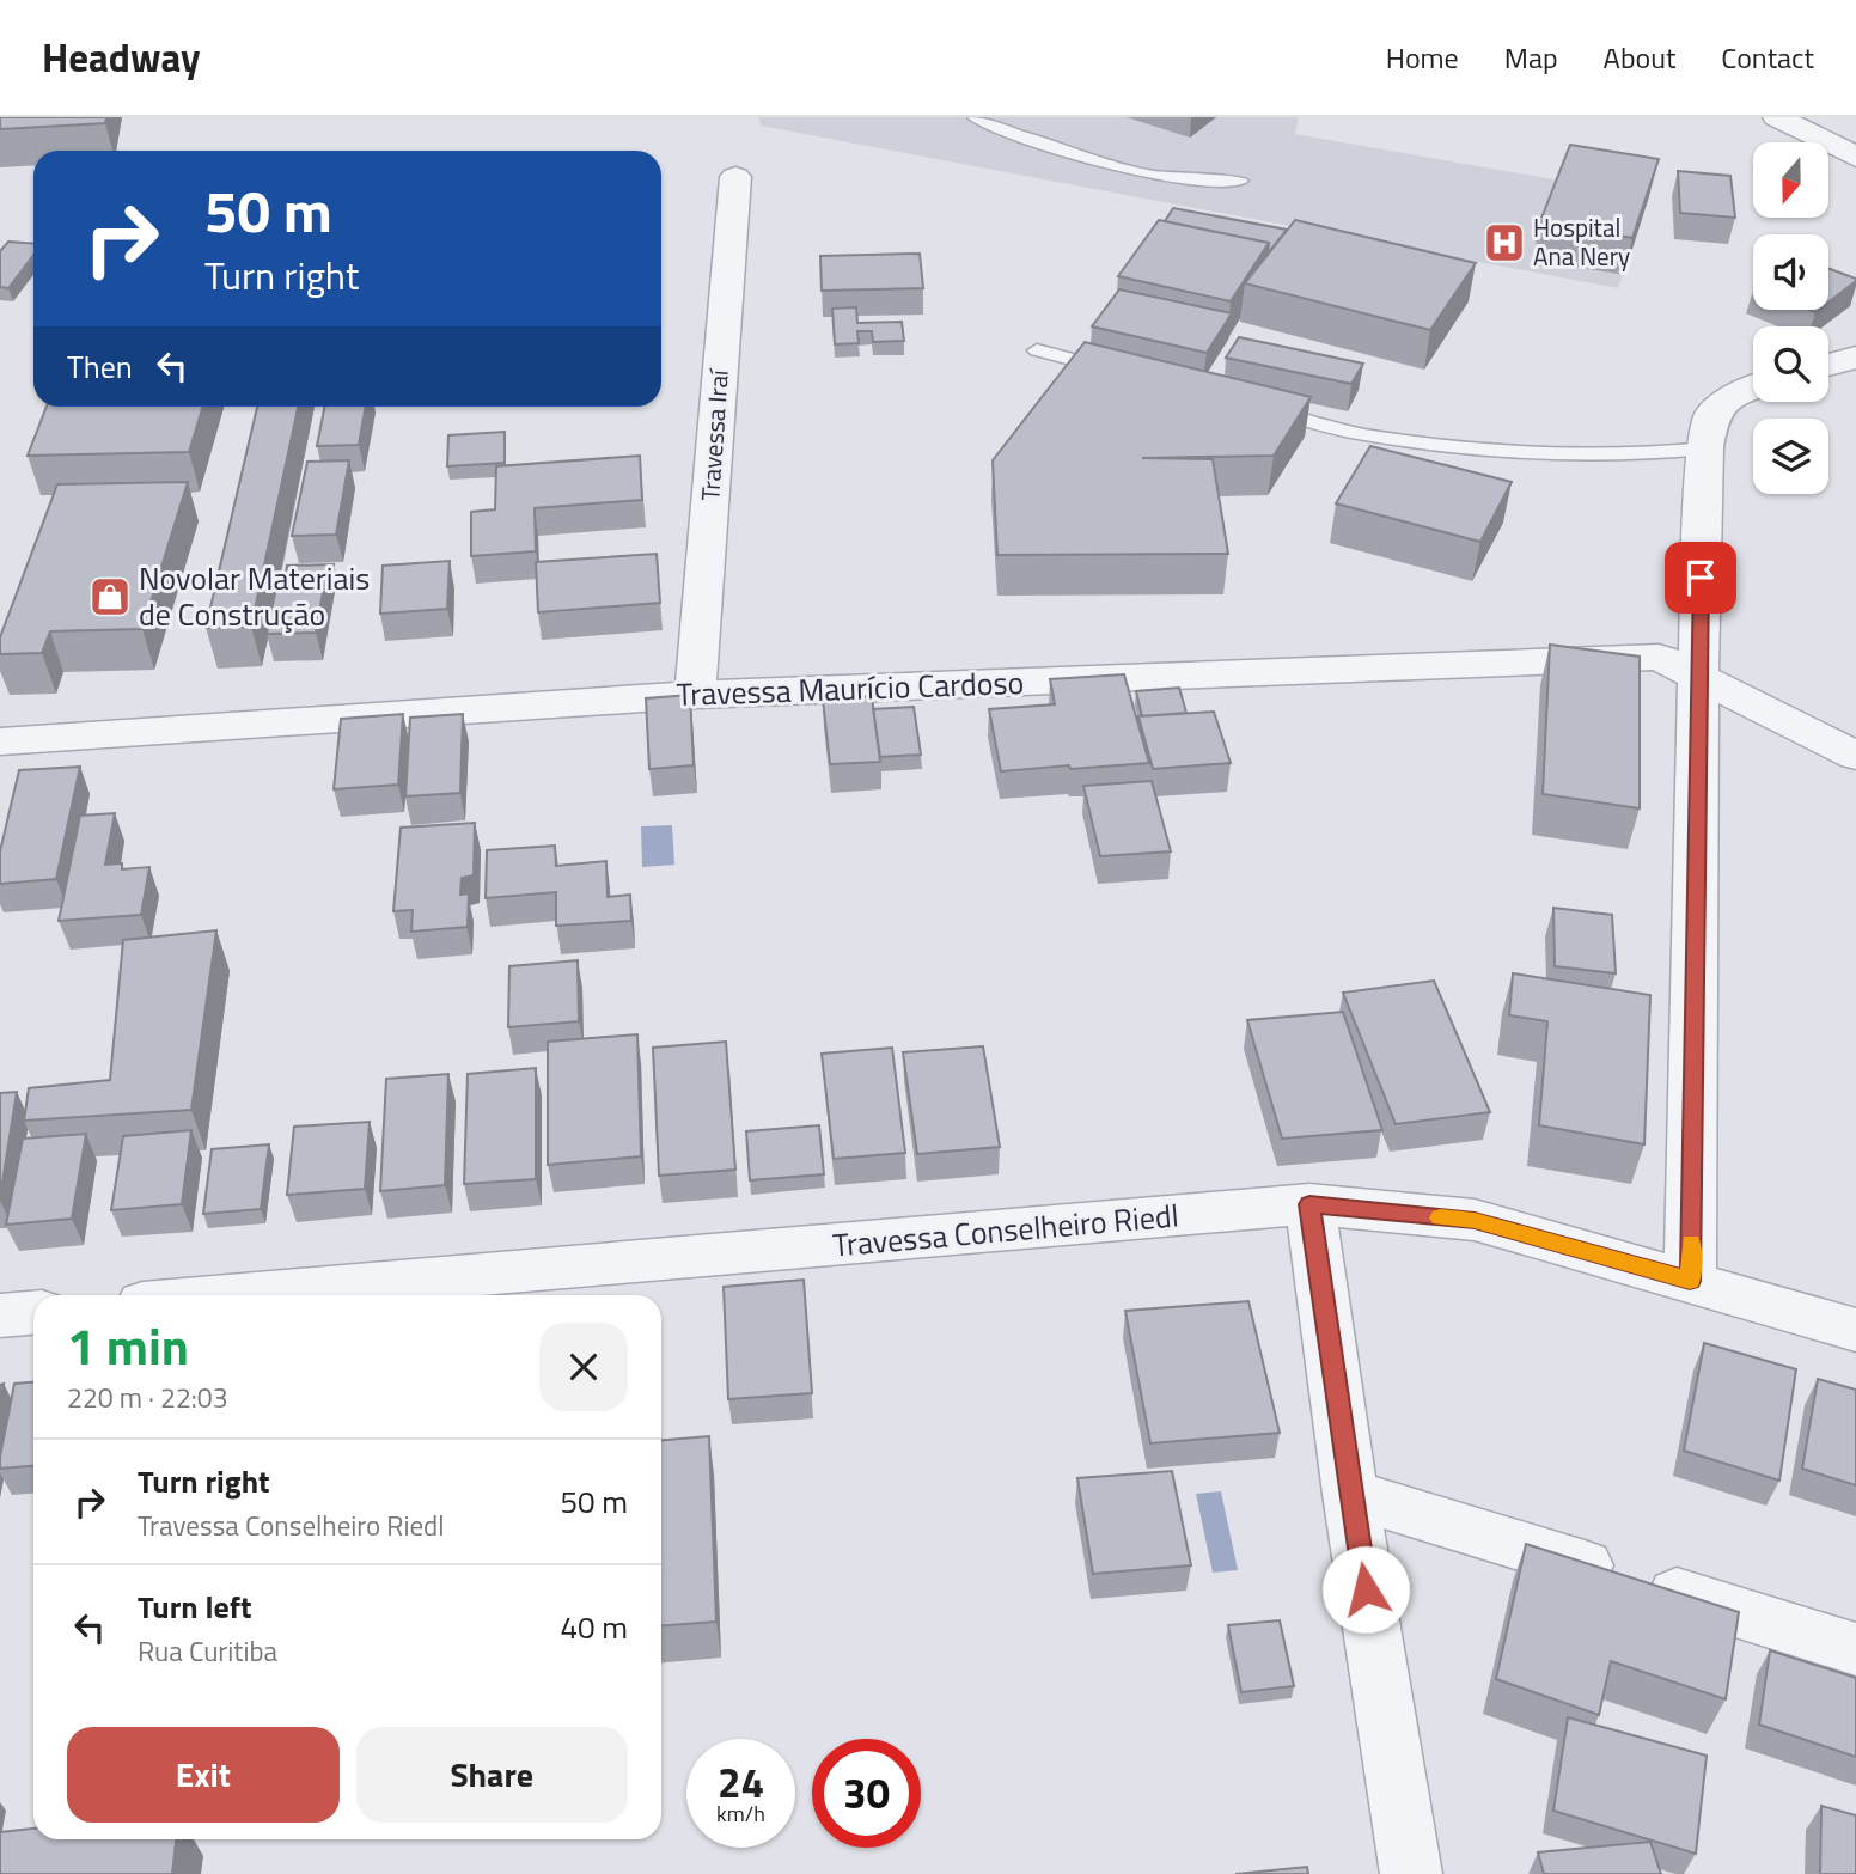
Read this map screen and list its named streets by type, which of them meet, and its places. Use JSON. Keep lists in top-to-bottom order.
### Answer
{
  "streets": {
    "street": ["Travessa Iraí", "Travessa Maurício Cardoso", "Travessa Conselheiro Riedl"]
  },
  "crossings": [
    ["Travessa Iraí", "Travessa Maurício Cardoso"]
  ],
  "places": {
    "hospital": ["Hospital Ana Nery"],
    "shop": ["Novolar Materiais de Construção"]
  },
  "north": "bottom",
  "page": {
    "header": "Headway",
    "nav": [
      "Home",
      "Map",
      "About",
      "Contact"
    ],
    "turn": ["50 m", "Turn right"],
    "then": "Then",
    "heading": ["1 min", "220 m · 22:03"],
    "list": [
      {
        "name": "Turn right",
        "note": "Travessa Conselheiro Riedl",
        "value": "50 m"
      },
      {
        "name": "Turn left",
        "note": "Rua Curitiba",
        "value": "40 m"
      }
    ],
    "buttons": ["Exit", "Share"],
    "speed": "24 km/h",
    "limit": "30"
  }
}
